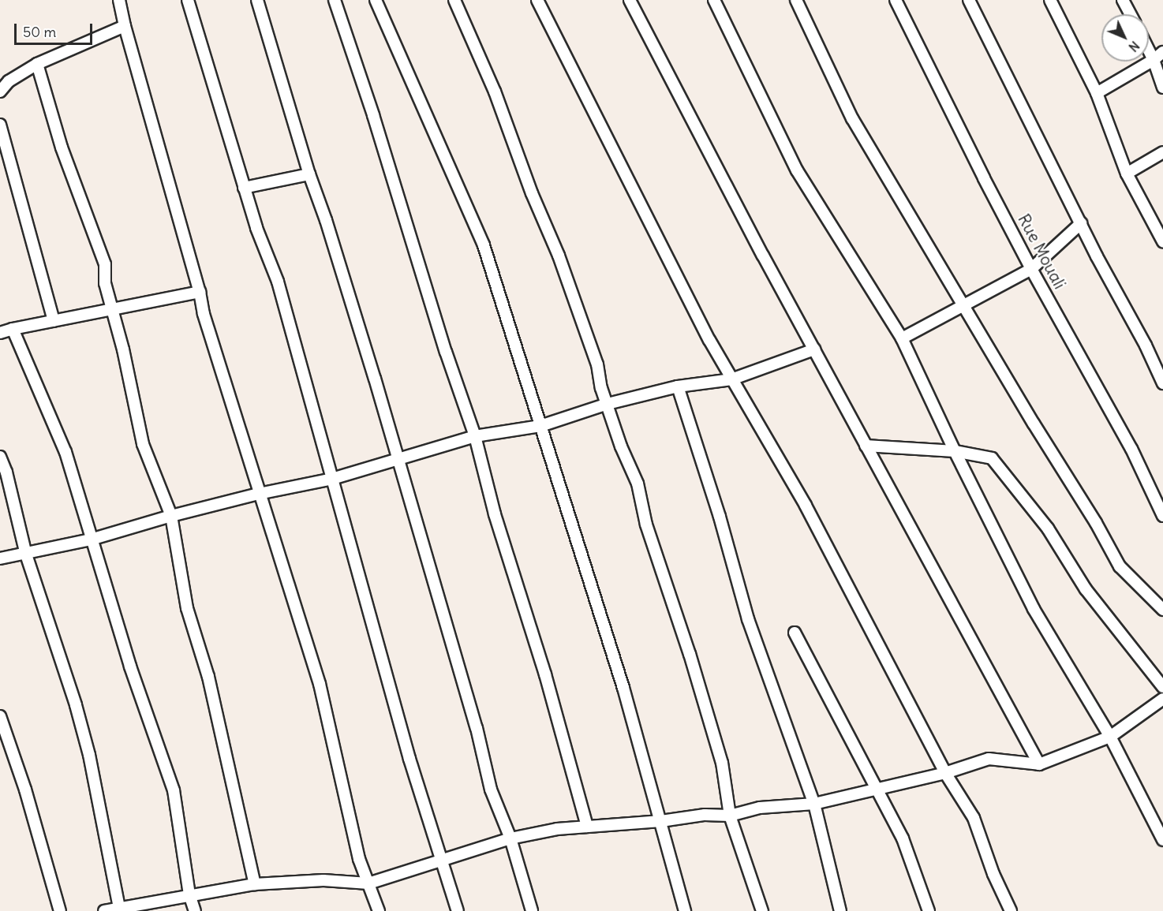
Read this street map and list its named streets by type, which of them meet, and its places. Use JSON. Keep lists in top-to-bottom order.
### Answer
{
  "streets": {
    "street": ["Rue Mouali"]
  },
  "scale_bar": "50 m",
  "north": "bottom right"
}
